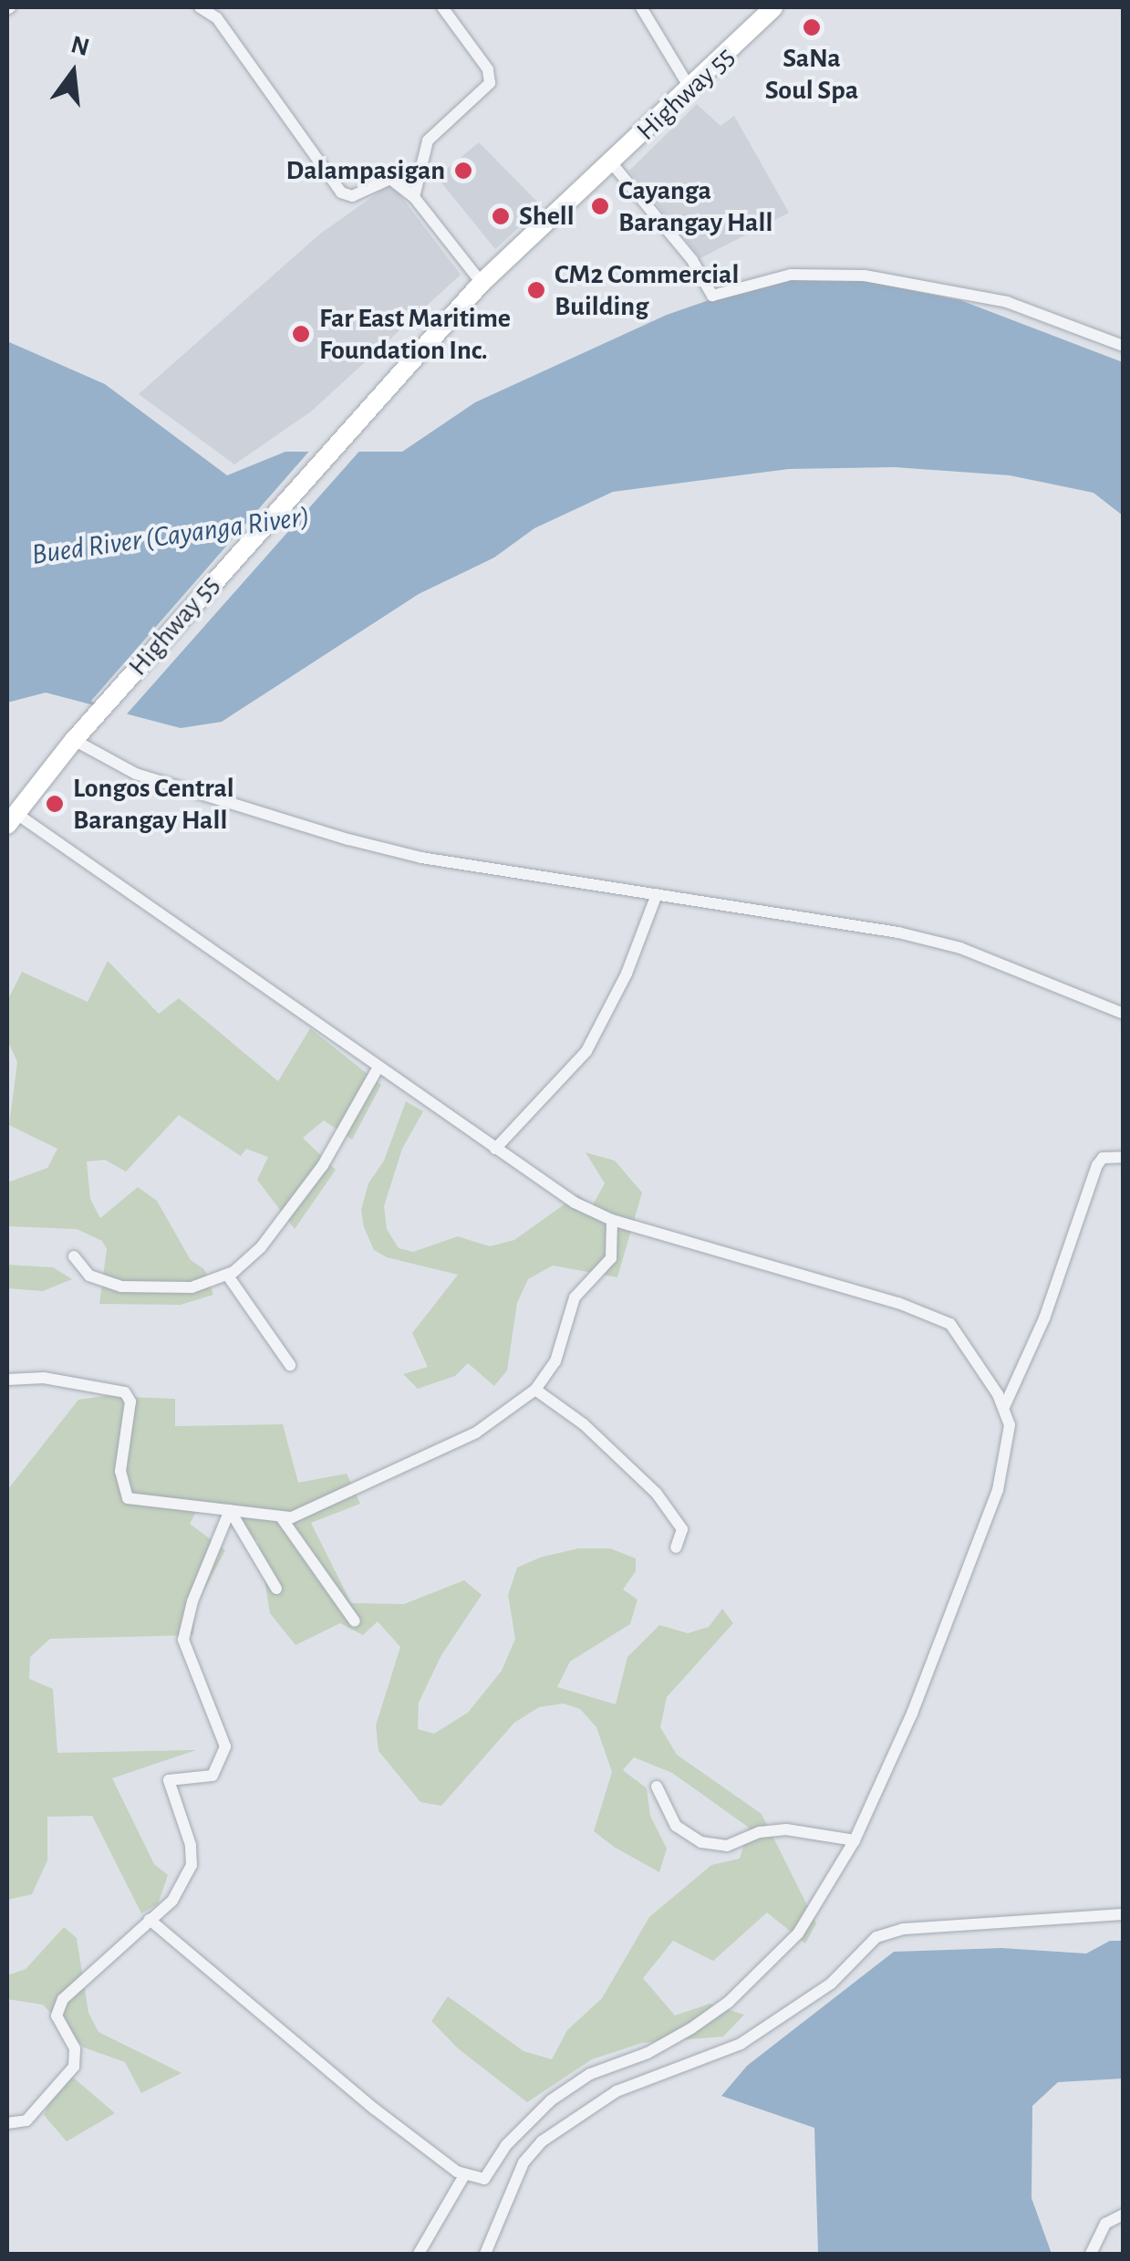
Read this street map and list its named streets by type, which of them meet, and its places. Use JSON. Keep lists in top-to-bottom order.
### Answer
{
  "streets": {
    "highway": ["Highway 55"]
  },
  "water": ["Bued River (Cayanga River)"],
  "places": [
    "SaNa Soul Spa",
    "Dalampasigan",
    "Cayanga Barangay Hall",
    "Shell",
    "CM2 Commercial Building",
    "Far East Maritime Foundation Inc.",
    "Longos Central Barangay Hall"
  ],
  "north": "top"
}
